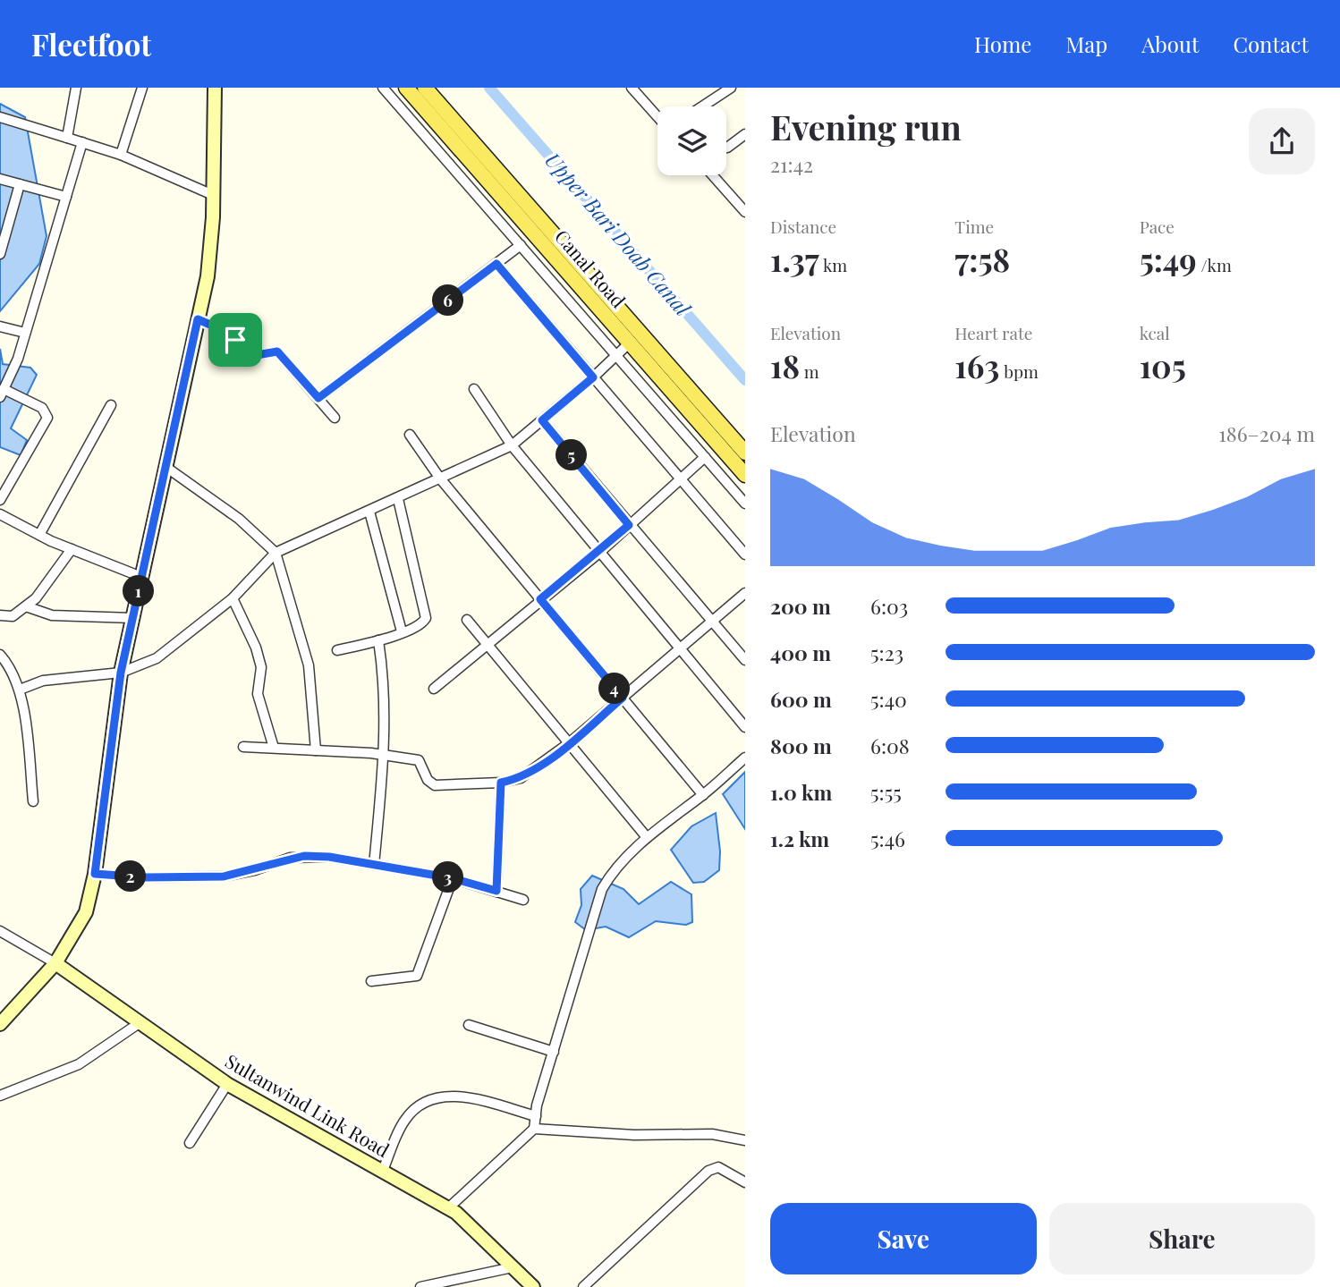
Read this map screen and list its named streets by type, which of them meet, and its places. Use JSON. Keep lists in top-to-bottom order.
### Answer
{
  "streets": {
    "main road": ["Canal Road"],
    "street": ["Sultanwind Link Road"]
  },
  "water": ["Upper Bari Doab Canal"],
  "page": {
    "header": "Fleetfoot",
    "nav": [
      "Home",
      "Map",
      "About",
      "Contact"
    ],
    "heading": ["Evening run", "21:42"],
    "stats": [
      ["Distance", "1.37 km"],
      ["Time", "7:58"],
      ["Pace", "5:49 /km"],
      ["Elevation", "18 m"],
      ["Heart rate", "163 bpm"],
      ["kcal", "105"]
    ],
    "pins": [
      "6",
      "5",
      "1",
      "4",
      "2",
      "3"
    ],
    "chart": ["Elevation", "186–204 m"],
    "list": [
      {
        "name": "200 m",
        "note": "6:03"
      },
      {
        "name": "400 m",
        "note": "5:23"
      },
      {
        "name": "600 m",
        "note": "5:40"
      },
      {
        "name": "800 m",
        "note": "6:08"
      },
      {
        "name": "1.0 km",
        "note": "5:55"
      },
      {
        "name": "1.2 km",
        "note": "5:46"
      }
    ],
    "buttons": ["Save", "Share"]
  }
}
